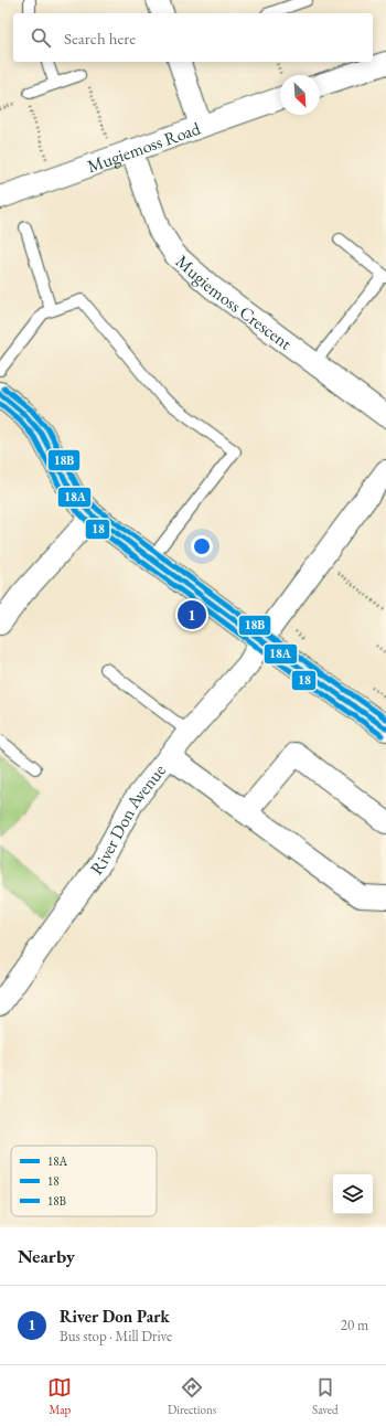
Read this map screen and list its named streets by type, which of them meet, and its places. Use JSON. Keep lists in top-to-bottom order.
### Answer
{
  "streets": {
    "street": ["Mugiemoss Road", "Mugiemoss Crescent", "River Don Avenue"]
  },
  "crossings": [
    ["Mugiemoss Road", "Mugiemoss Crescent"]
  ],
  "lines": ["transit line 18B", "transit line 18A", "transit line 18"],
  "legend": ["18A", "18", "18B"],
  "north": "bottom right",
  "page": {
    "search": "Search here",
    "pins": "1",
    "heading": "Nearby",
    "list": [
      {
        "mark": "1",
        "name": "River Don Park",
        "note": "Bus stop · Mill Drive",
        "value": "20 m"
      }
    ],
    "nav": ["Map", "Directions", "Saved"]
  }
}
